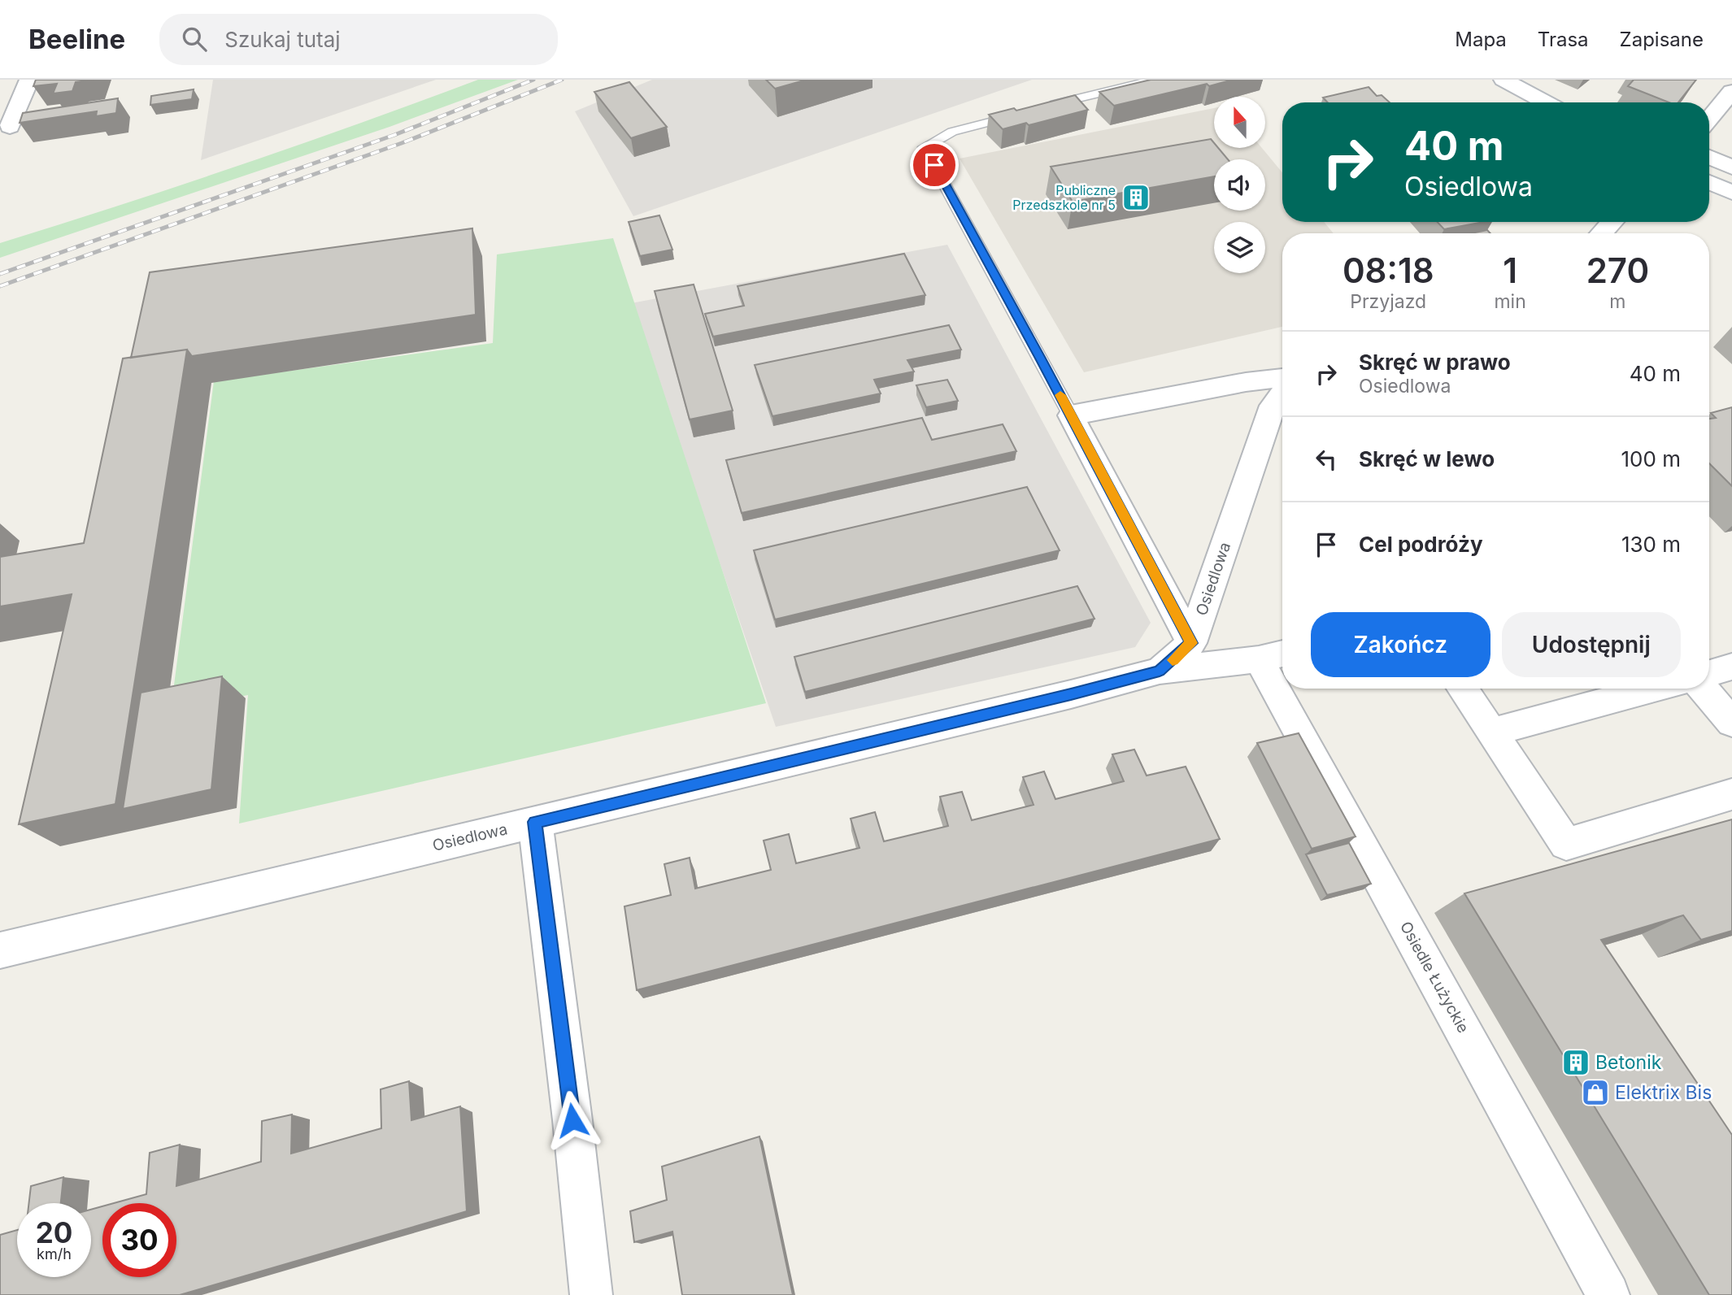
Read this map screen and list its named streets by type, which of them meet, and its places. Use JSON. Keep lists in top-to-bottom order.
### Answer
{
  "streets": {
    "street": ["Osiedlowa", "Osiedle Łużyckie"]
  },
  "places": {
    "building": ["Publiczne Przedszkole nr 5", "Betonik"],
    "shop": ["Elektrix Bis"]
  },
  "north": "top",
  "page": {
    "header": "Beeline",
    "search": "Szukaj tutaj",
    "nav": ["Mapa", "Trasa", "Zapisane"],
    "turn": ["40 m", "Osiedlowa"],
    "eta": [
      "08:18",
      "Przyjazd",
      "1",
      "min",
      "270",
      "m"
    ],
    "list": [
      {
        "name": "Skręć w prawo",
        "note": "Osiedlowa",
        "value": "40 m"
      },
      {
        "name": "Skręć w lewo",
        "value": "100 m"
      },
      {
        "name": "Cel podróży",
        "value": "130 m"
      }
    ],
    "buttons": ["Zakończ", "Udostępnij"],
    "speed": "20 km/h",
    "limit": "30"
  }
}
